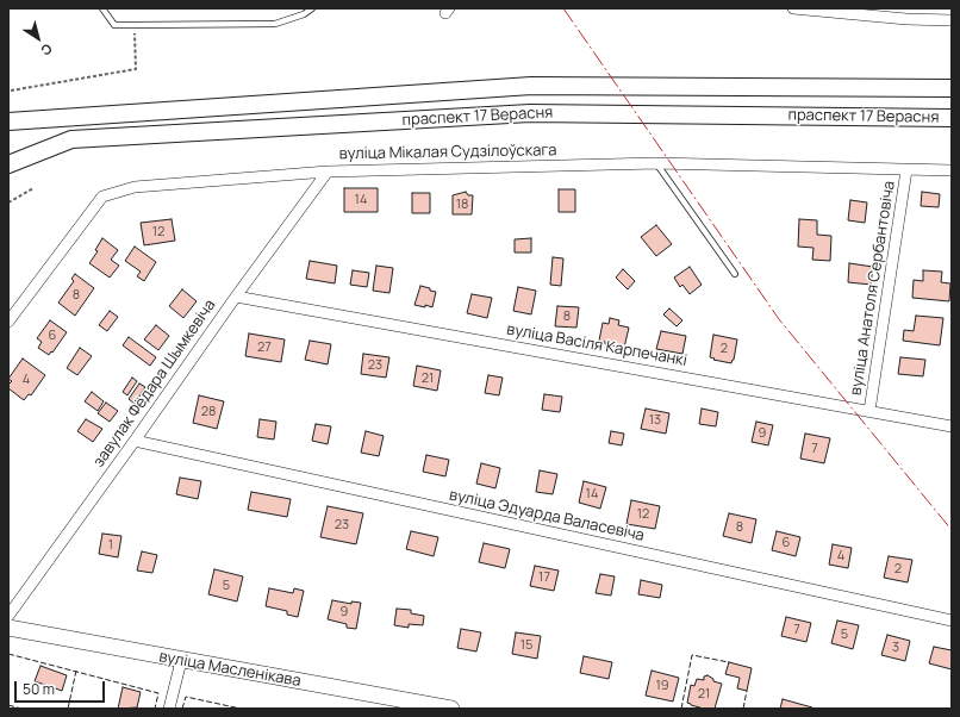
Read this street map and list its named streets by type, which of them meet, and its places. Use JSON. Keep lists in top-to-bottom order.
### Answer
{
  "streets": {
    "main road": ["праспект 17 Верасня", "вуліца Масленікава"],
    "street": [
      "вуліца Мікалая Судзілоўскага",
      "вуліца Анатоля Сербантовіча",
      "вуліца Васіля Карпечанкі",
      "завулак Фёдара Шымкевіча",
      "вуліца Эдуарда Валасевіча"
    ]
  },
  "crossings": [
    ["вуліца Мікалая Судзілоўскага", "вуліца Анатоля Сербантовіча"],
    ["вуліца Мікалая Судзілоўскага", "завулак Фёдара Шымкевіча"],
    ["вуліца Анатоля Сербантовіча", "вуліца Васіля Карпечанкі"],
    ["вуліца Васіля Карпечанкі", "завулак Фёдара Шымкевіча"],
    ["завулак Фёдара Шымкевіча", "вуліца Эдуарда Валасевіча"]
  ],
  "house_numbers": [
    "14",
    "18",
    "12",
    "8",
    "8",
    "6",
    "27",
    "2",
    "23",
    "21",
    "4",
    "28",
    "13",
    "9",
    "7",
    "14",
    "12",
    "23",
    "8",
    "6",
    "1",
    "4",
    "2",
    "17",
    "5",
    "9",
    "7",
    "5",
    "15",
    "3",
    "19",
    "21"
  ],
  "scale_bar": "50 m",
  "north": "bottom right"
}
